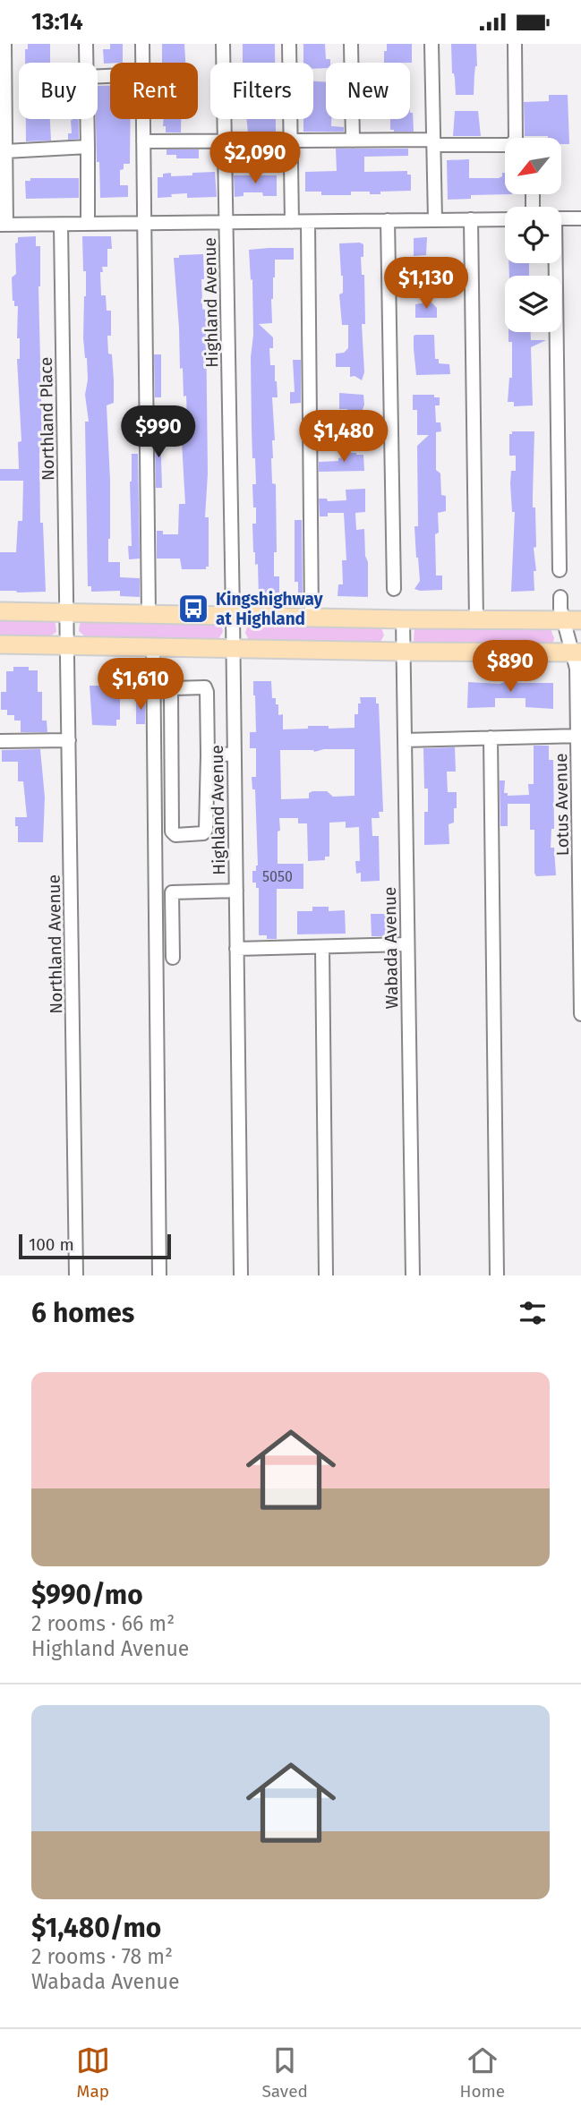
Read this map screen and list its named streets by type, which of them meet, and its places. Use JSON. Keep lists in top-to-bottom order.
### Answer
{
  "streets": {
    "street": [
      "Highland Avenue",
      "Northland Place",
      "Lotus Avenue",
      "Northland Avenue",
      "Wabada Avenue"
    ]
  },
  "crossings": [
    ["Northland Place", "Northland Avenue"]
  ],
  "places": {
    "bus stop": ["Kingshighway at Highland"]
  },
  "house_numbers": ["5050"],
  "scale_bar": "100 m",
  "north": "bottom left",
  "page": {
    "status": "13:14",
    "chip": [
      "Buy",
      "Rent",
      "Filters",
      "New"
    ],
    "price": [
      "$2,090",
      "$1,130",
      "$990",
      "$1,480",
      "$890",
      "$1,610"
    ],
    "scale": "100 m",
    "heading": "6 homes",
    "list": [
      {
        "name": "$990/mo",
        "note": "2 rooms · 66 m² · Highland Avenue"
      },
      {
        "name": "$1,480/mo",
        "note": "2 rooms · 78 m² · Wabada Avenue"
      }
    ],
    "tabs": ["Map", "Saved", "Home"]
  }
}
